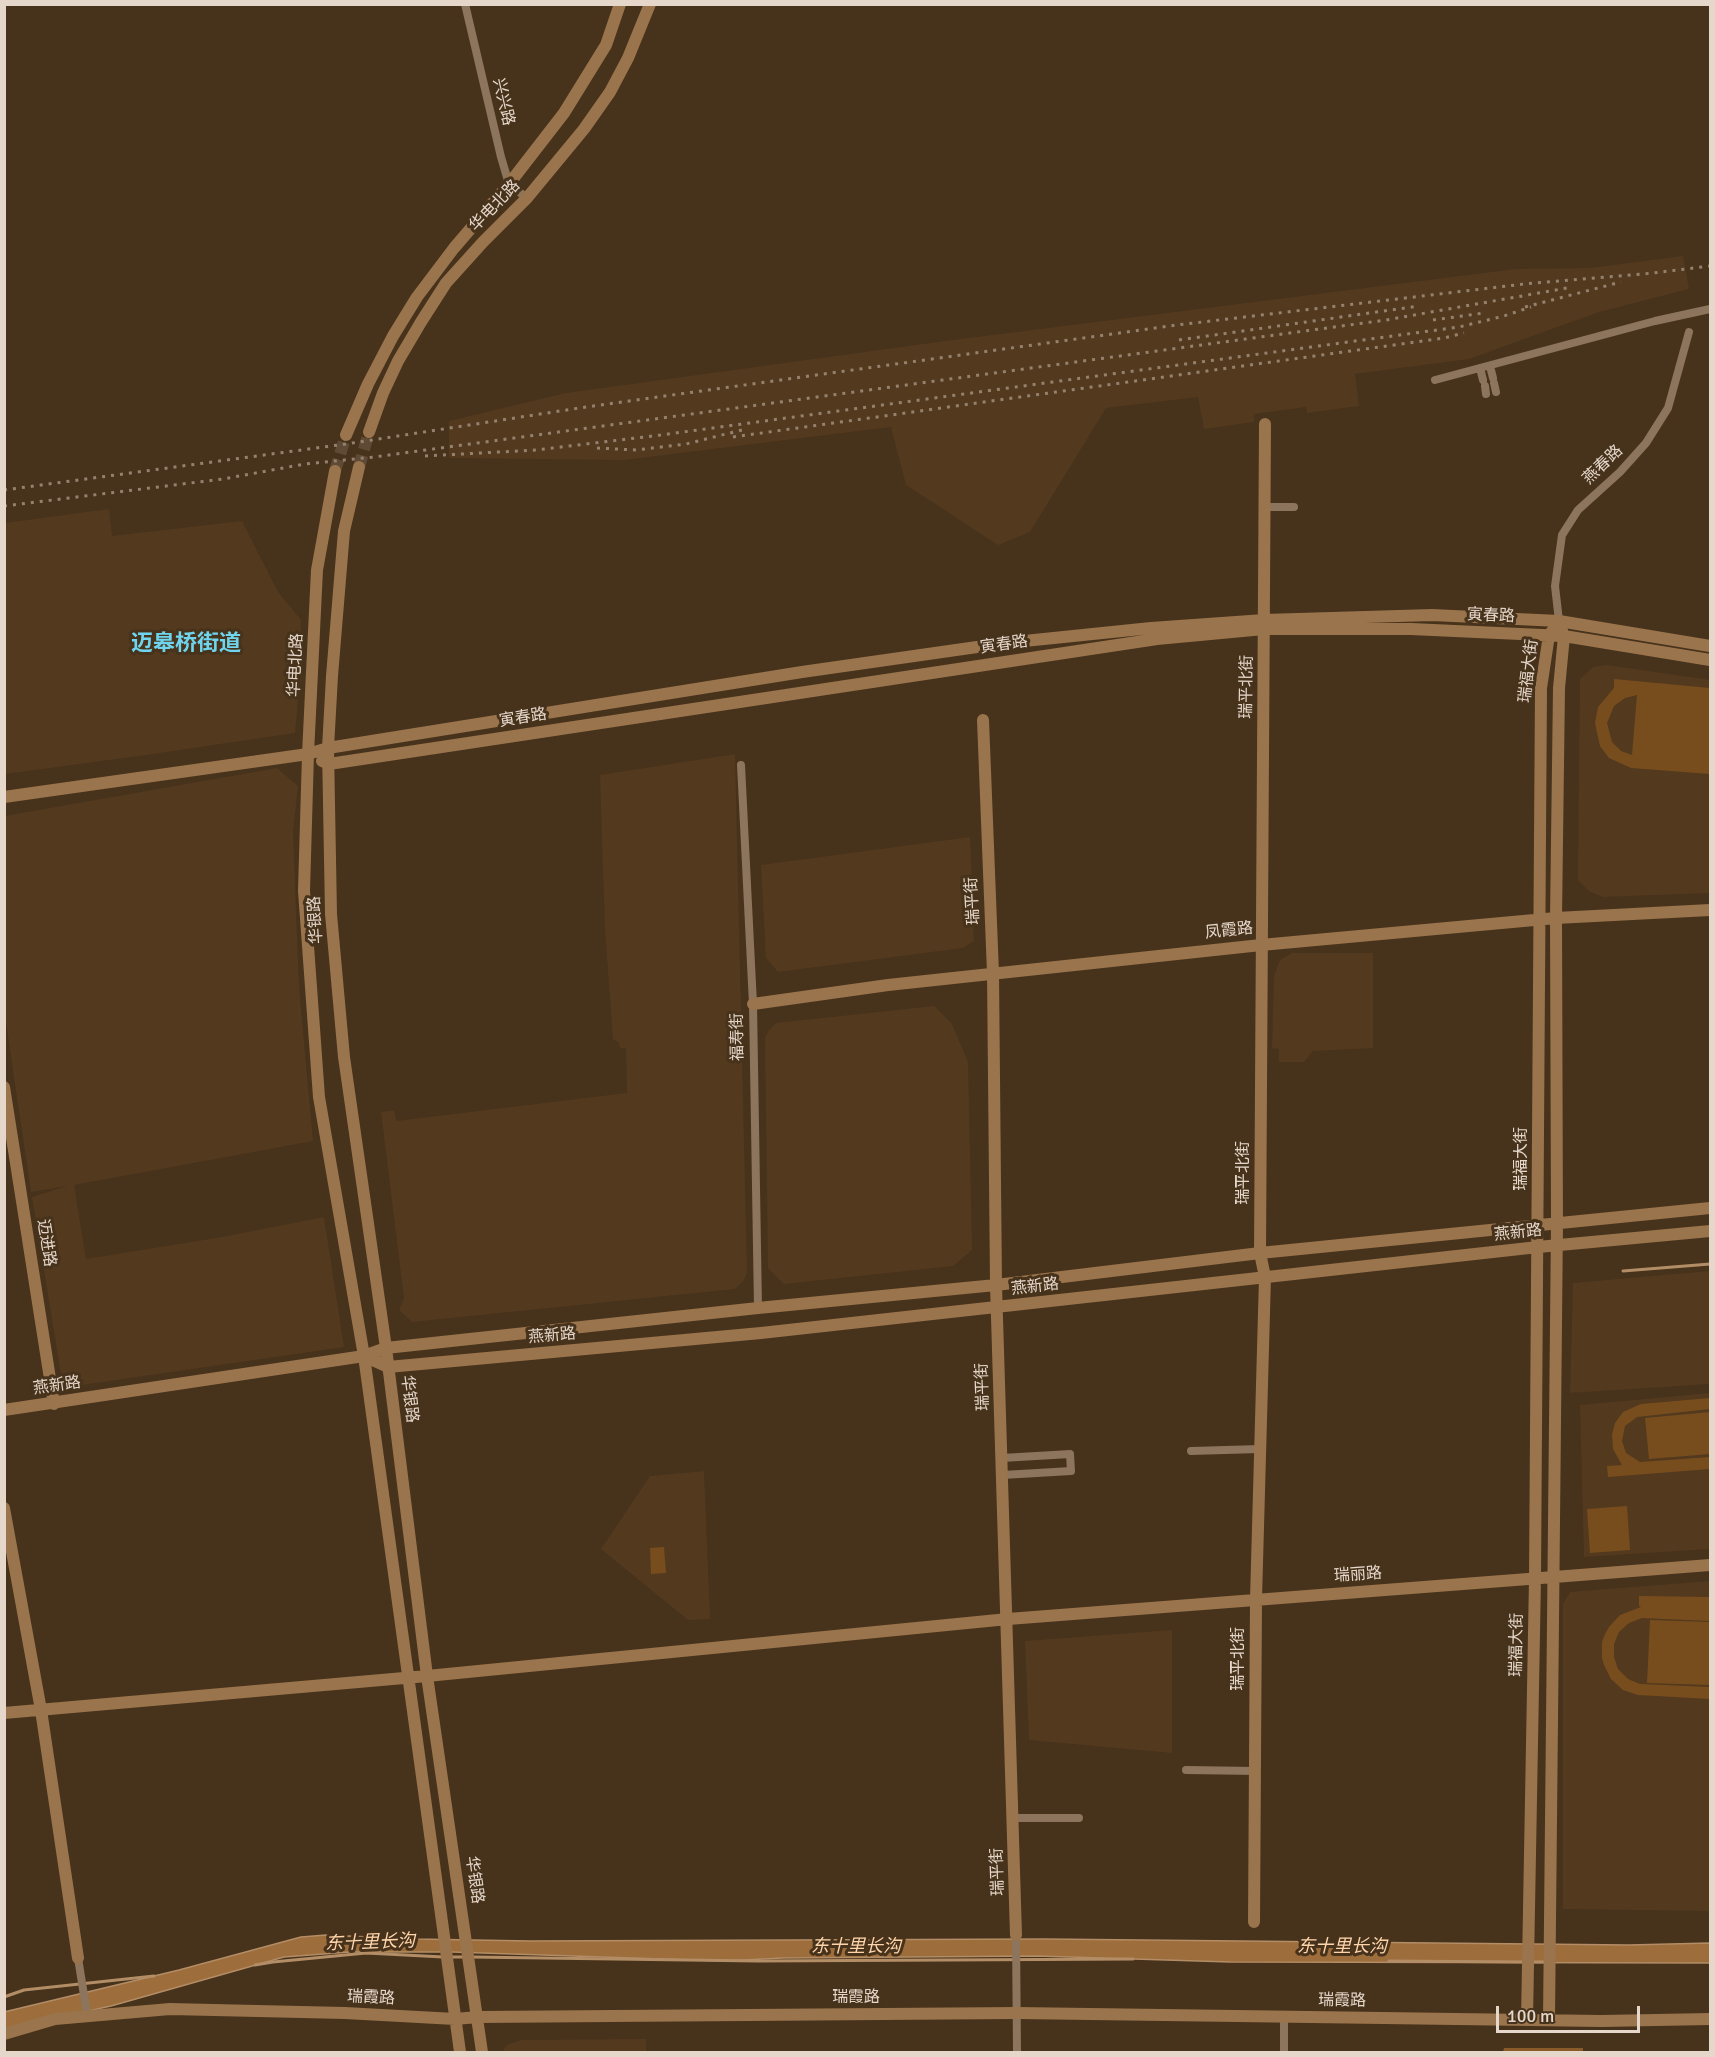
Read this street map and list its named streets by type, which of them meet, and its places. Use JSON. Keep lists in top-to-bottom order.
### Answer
{
  "streets": {
    "street": [
      "兴兴路",
      "华电北路",
      "燕春路",
      "寅春路",
      "瑞福大街",
      "瑞平北街",
      "瑞平街",
      "华银路",
      "凤霞路",
      "福寿街",
      "燕新路",
      "迈进路",
      "瑞丽路",
      "瑞霞路"
    ]
  },
  "crossings": [
    ["兴兴路", "华电北路"],
    ["华电北路", "寅春路"],
    ["华电北路", "华银路"],
    ["燕春路", "寅春路"],
    ["燕春路", "瑞福大街"],
    ["寅春路", "瑞福大街"],
    ["寅春路", "瑞平北街"],
    ["寅春路", "华银路"],
    ["瑞福大街", "凤霞路"],
    ["瑞福大街", "燕新路"],
    ["瑞福大街", "瑞丽路"],
    ["瑞福大街", "瑞霞路"],
    ["瑞平北街", "凤霞路"],
    ["瑞平北街", "燕新路"],
    ["瑞平北街", "瑞丽路"],
    ["瑞平街", "凤霞路"],
    ["瑞平街", "燕新路"],
    ["瑞平街", "瑞丽路"],
    ["瑞平街", "瑞霞路"],
    ["华银路", "燕新路"],
    ["华银路", "瑞丽路"],
    ["华银路", "瑞霞路"],
    ["凤霞路", "福寿街"],
    ["福寿街", "燕新路"],
    ["燕新路", "迈进路"]
  ],
  "districts": ["迈皋桥街道"],
  "water": ["东十里长沟"],
  "scale_bar": "100 m"
}
